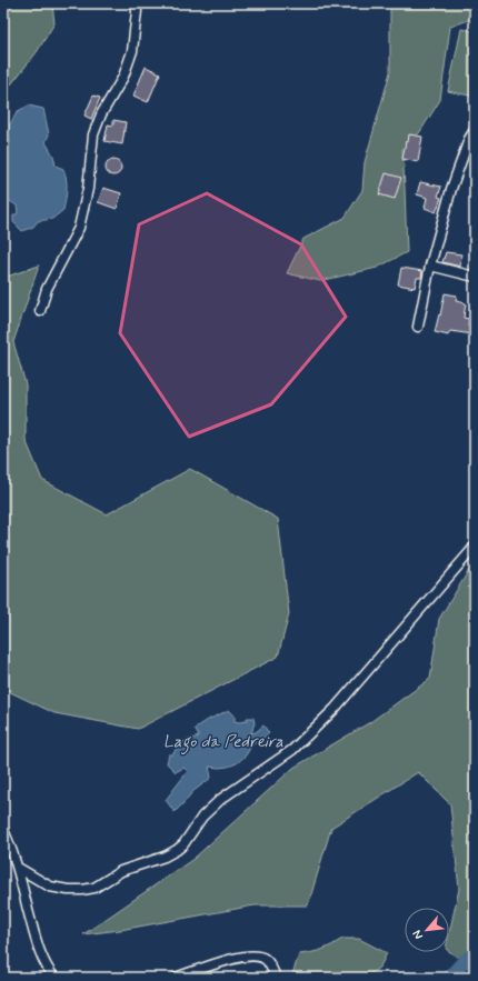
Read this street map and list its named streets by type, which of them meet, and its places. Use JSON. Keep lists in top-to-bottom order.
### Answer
{
  "water": ["Lago da Pedreira"],
  "north": "bottom left"
}
